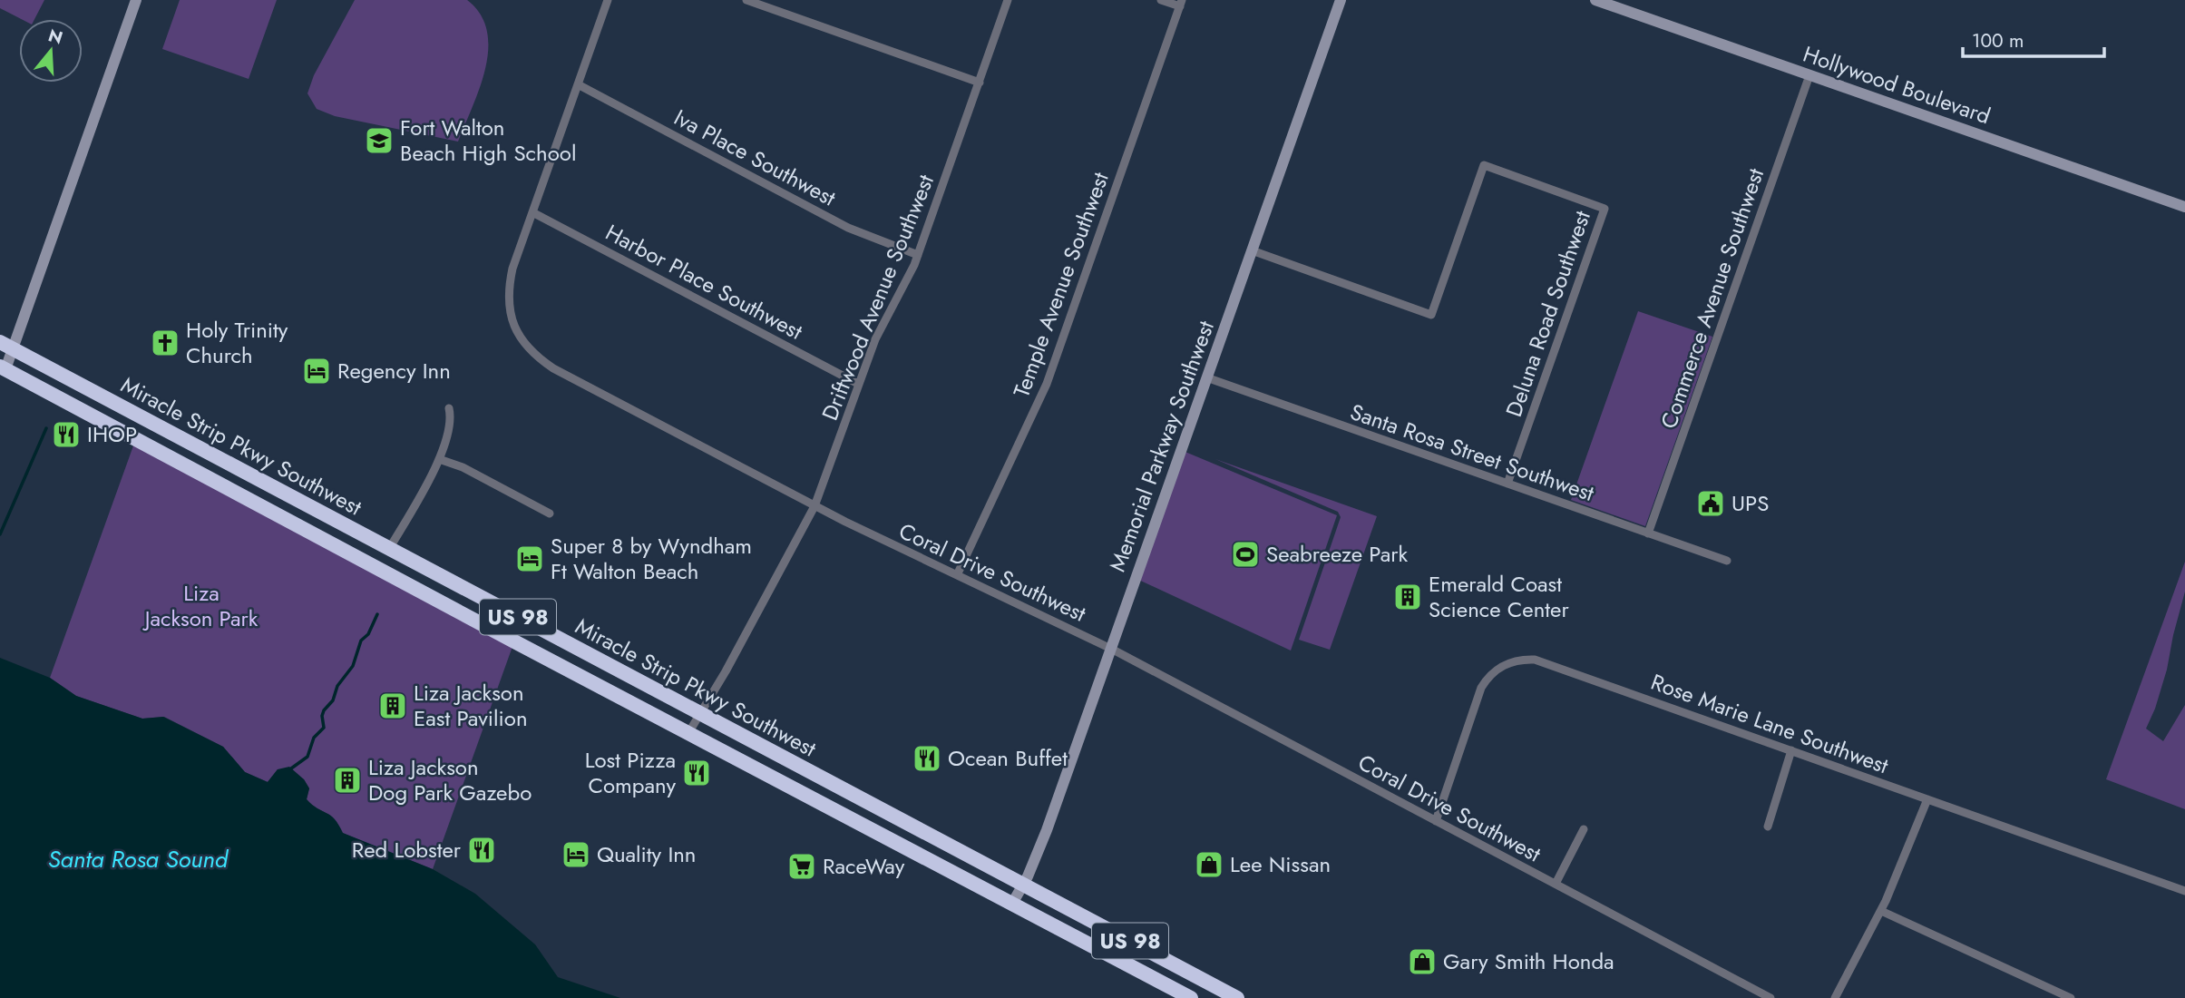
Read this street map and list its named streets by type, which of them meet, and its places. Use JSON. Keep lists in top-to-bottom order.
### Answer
{
  "streets": {
    "highway": ["Miracle Strip Pkwy Southwest", "US 98"],
    "street": [
      "Hollywood Boulevard",
      "Iva Place Southwest",
      "Harbor Place Southwest",
      "Temple Avenue Southwest",
      "Driftwood Avenue Southwest",
      "Commerce Avenue Southwest",
      "Deluna Road Southwest",
      "Memorial Parkway Southwest",
      "Santa Rosa Street Southwest",
      "Coral Drive Southwest",
      "Rose Marie Lane Southwest"
    ]
  },
  "crossings": [
    ["Hollywood Boulevard", "Commerce Avenue Southwest"],
    ["Iva Place Southwest", "Driftwood Avenue Southwest"],
    ["Iva Place Southwest", "Coral Drive Southwest"],
    ["Harbor Place Southwest", "Driftwood Avenue Southwest"],
    ["Harbor Place Southwest", "Coral Drive Southwest"],
    ["Temple Avenue Southwest", "Coral Drive Southwest"],
    ["Driftwood Avenue Southwest", "Miracle Strip Pkwy Southwest"],
    ["Driftwood Avenue Southwest", "Coral Drive Southwest"],
    ["Commerce Avenue Southwest", "Santa Rosa Street Southwest"],
    ["Deluna Road Southwest", "Memorial Parkway Southwest"],
    ["Deluna Road Southwest", "Santa Rosa Street Southwest"],
    ["Miracle Strip Pkwy Southwest", "Memorial Parkway Southwest"],
    ["Memorial Parkway Southwest", "Santa Rosa Street Southwest"],
    ["Memorial Parkway Southwest", "Coral Drive Southwest"],
    ["Coral Drive Southwest", "Rose Marie Lane Southwest"]
  ],
  "water": ["Santa Rosa Sound"],
  "parks": ["Liza Jackson Park"],
  "places": {
    "school or university": ["Fort Walton Beach High School"],
    "church": ["Holy Trinity Church"],
    "hotel": ["Regency Inn", "Super 8 by Wyndham Ft Walton Beach", "Quality Inn"],
    "restaurant": [
      "IHOP",
      "Ocean Buffet",
      "Lost Pizza Company",
      "Red Lobster"
    ],
    "public building": ["UPS"],
    "sports": ["Seabreeze Park"],
    "building": ["Emerald Coast Science Center", "Liza Jackson East Pavilion", "Liza Jackson Dog Park Gazebo"],
    "shop": ["Lee Nissan", "Gary Smith Honda"],
    "supermarket": ["RaceWay"]
  },
  "scale_bar": "100 m",
  "north": "top"
}
